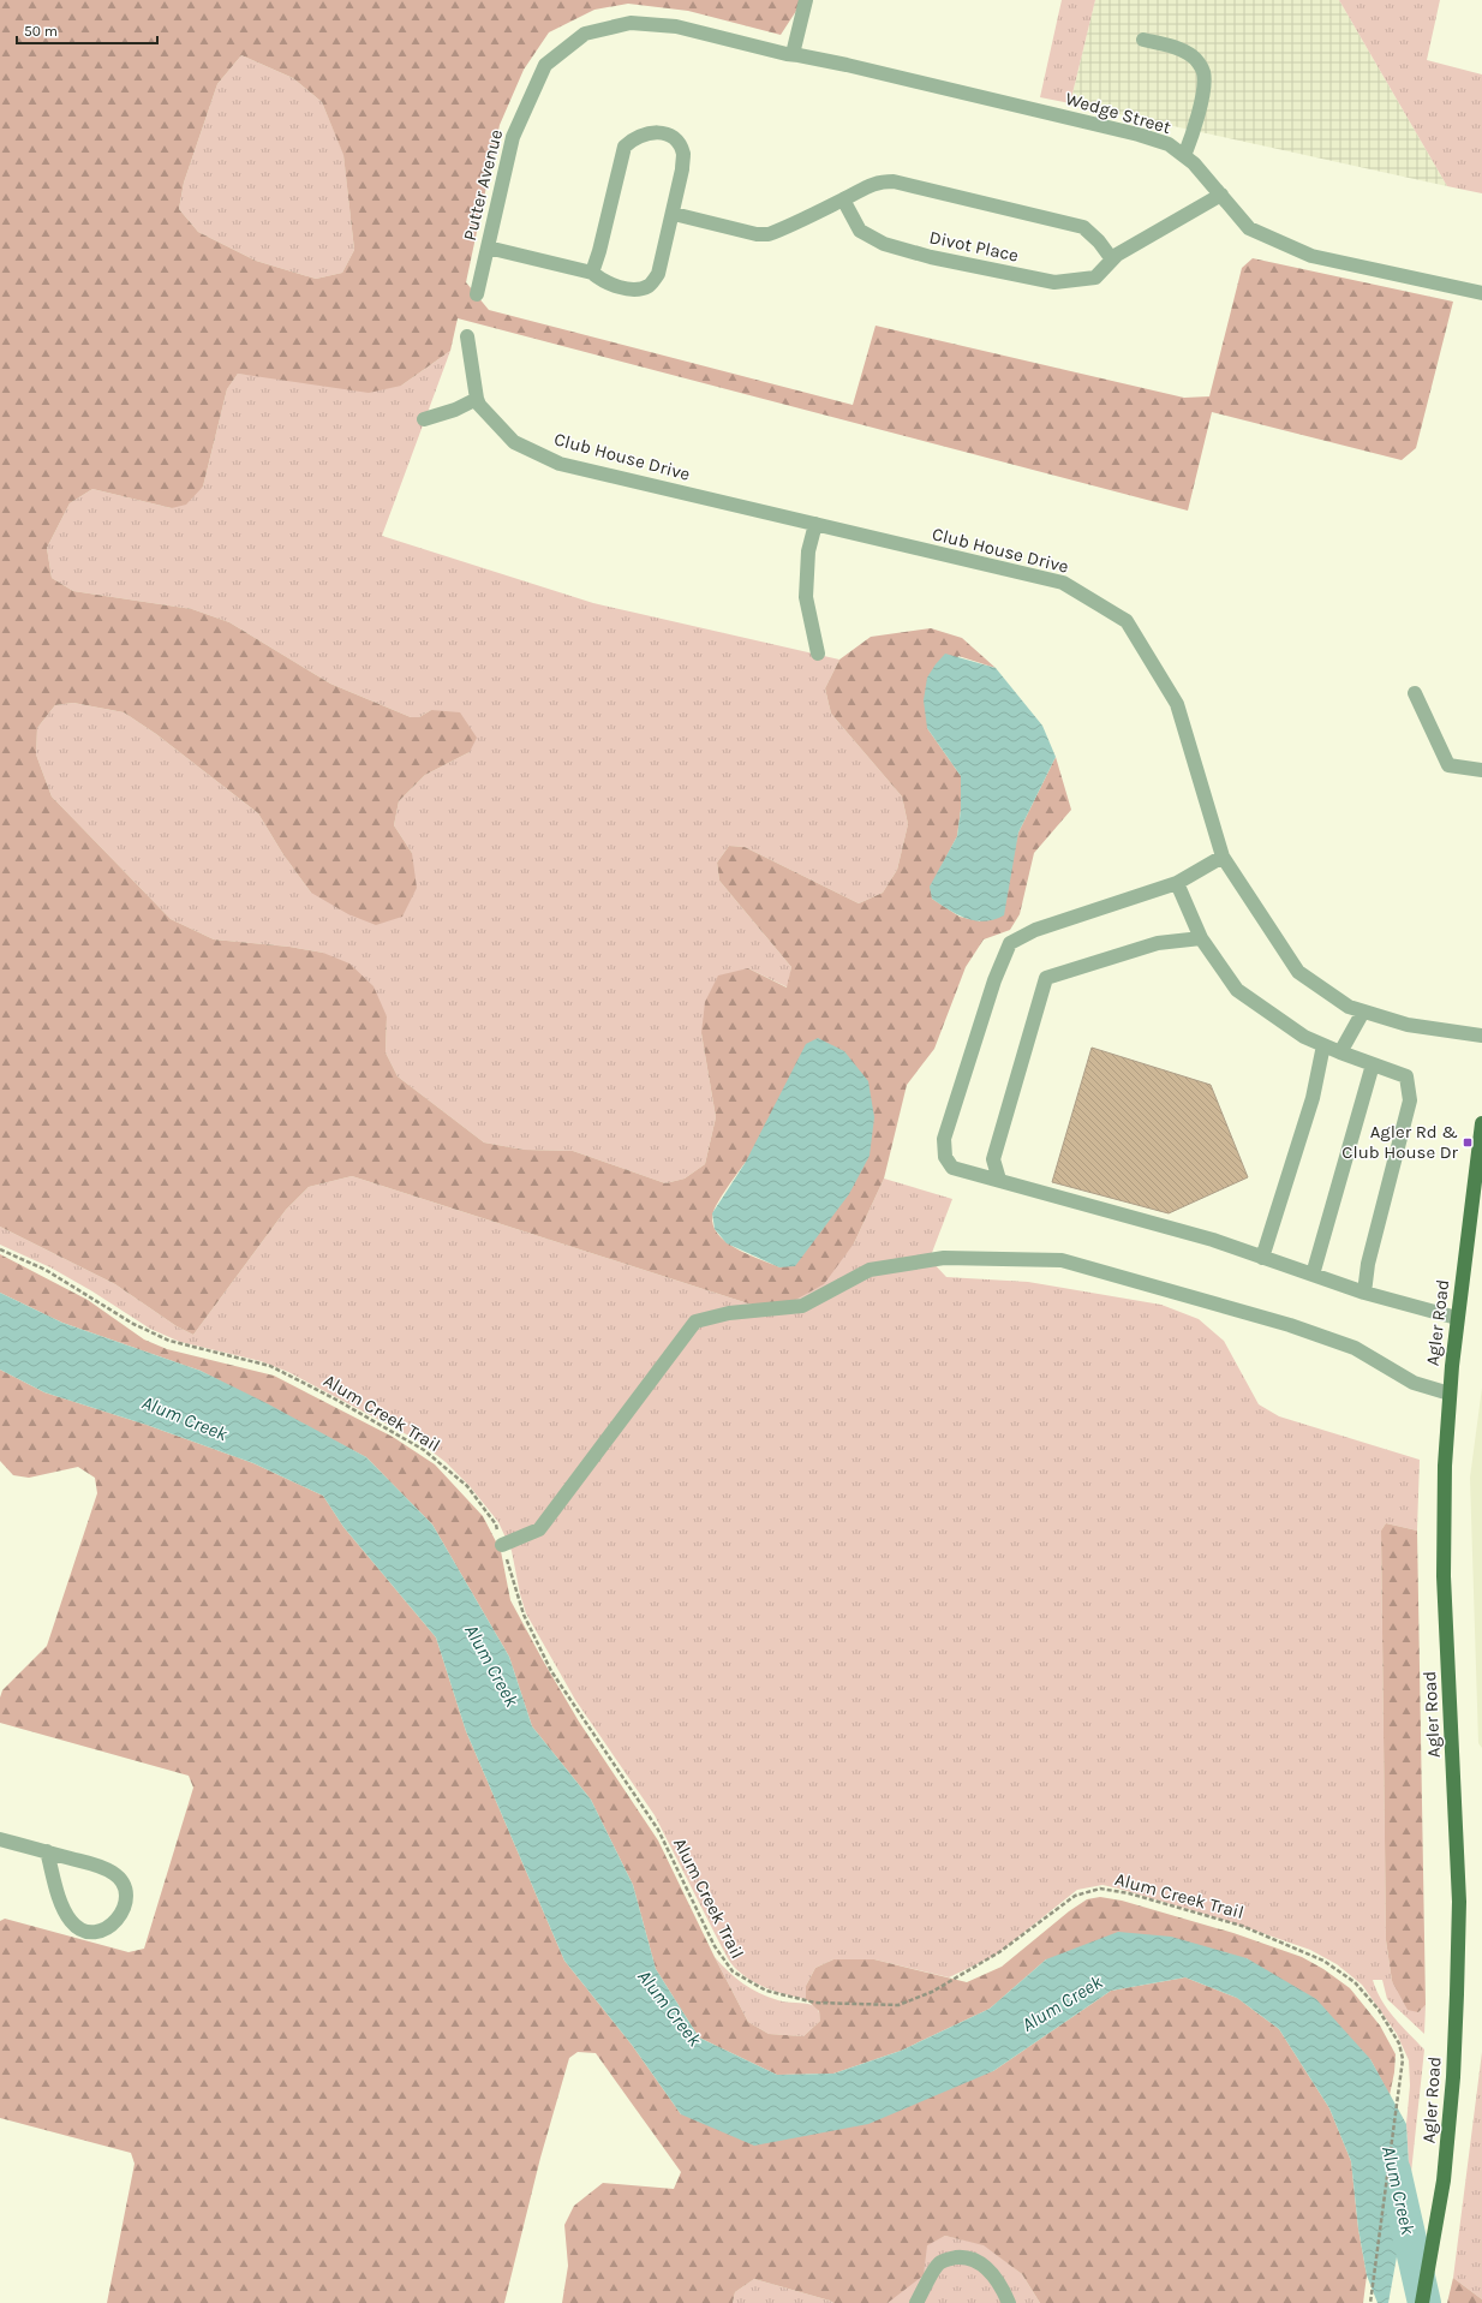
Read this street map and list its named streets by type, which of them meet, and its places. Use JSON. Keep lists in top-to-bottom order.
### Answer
{
  "streets": {
    "main road": ["Agler Road"],
    "street": [
      "Wedge Street",
      "Putter Avenue",
      "Divot Place",
      "Club House Drive"
    ],
    "path": ["Alum Creek Trail"]
  },
  "crossings": [
    ["Wedge Street", "Putter Avenue"],
    ["Wedge Street", "Divot Place"]
  ],
  "water": ["Alum Creek"],
  "places": {
    "transit": ["Agler Rd & Club House Dr"]
  },
  "scale_bar": "50 m"
}
